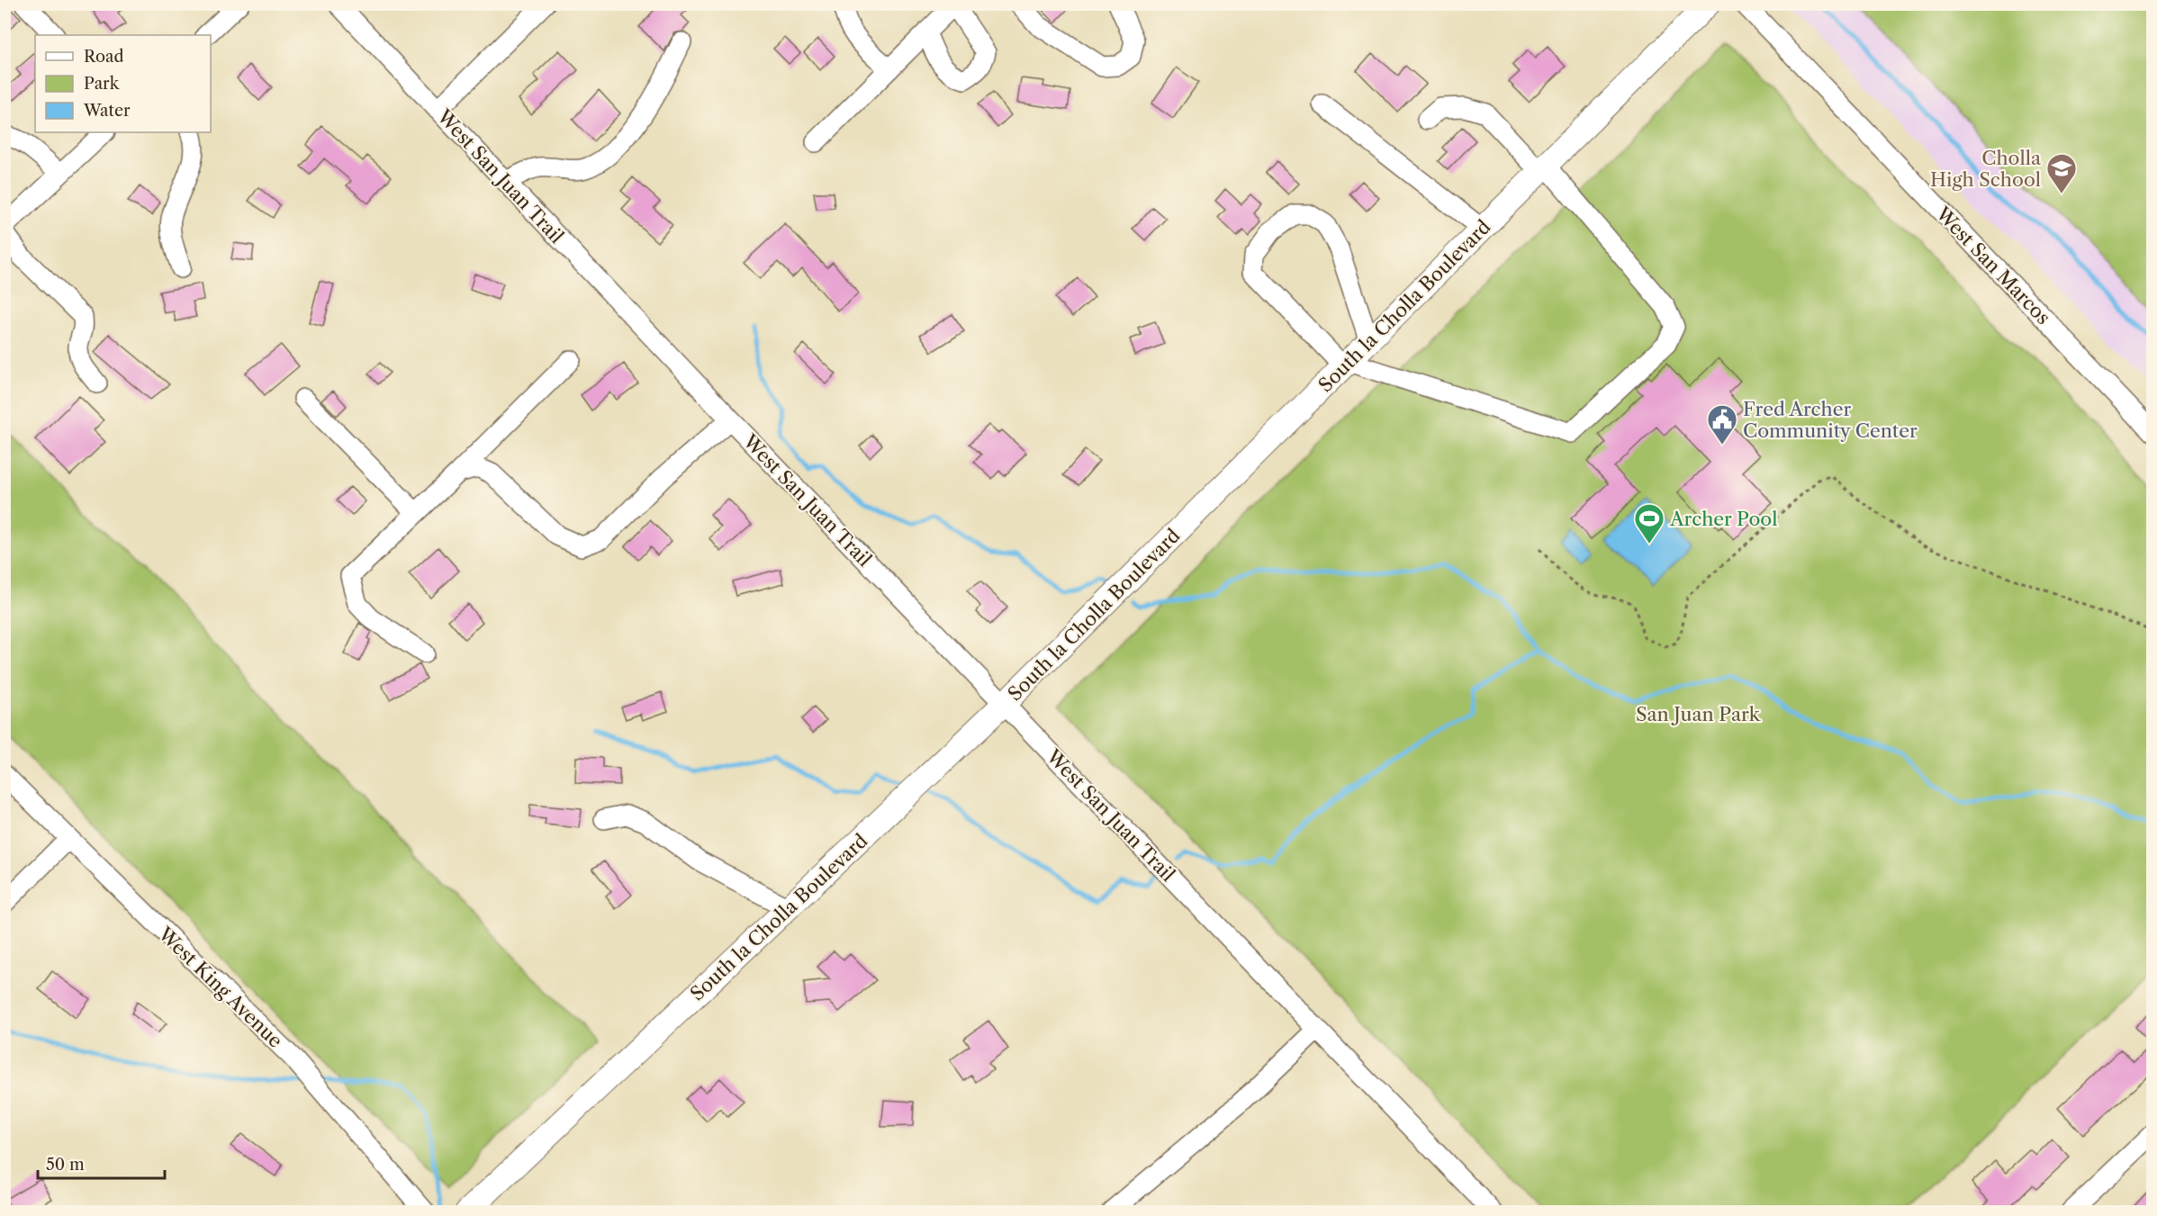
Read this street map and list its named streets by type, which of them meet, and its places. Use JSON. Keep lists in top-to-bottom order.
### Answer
{
  "streets": {
    "main road": ["South la Cholla Boulevard"],
    "street": ["West San Juan Trail", "West San Marcos", "West King Avenue"]
  },
  "crossings": [
    ["West San Juan Trail", "South la Cholla Boulevard"]
  ],
  "parks": ["San Juan Park"],
  "places": {
    "school or university": ["Cholla High School"],
    "public building": ["Fred Archer Community Center"],
    "sports": ["Archer Pool"]
  },
  "legend": ["Road", "Park", "Water"],
  "scale_bar": "50 m"
}
